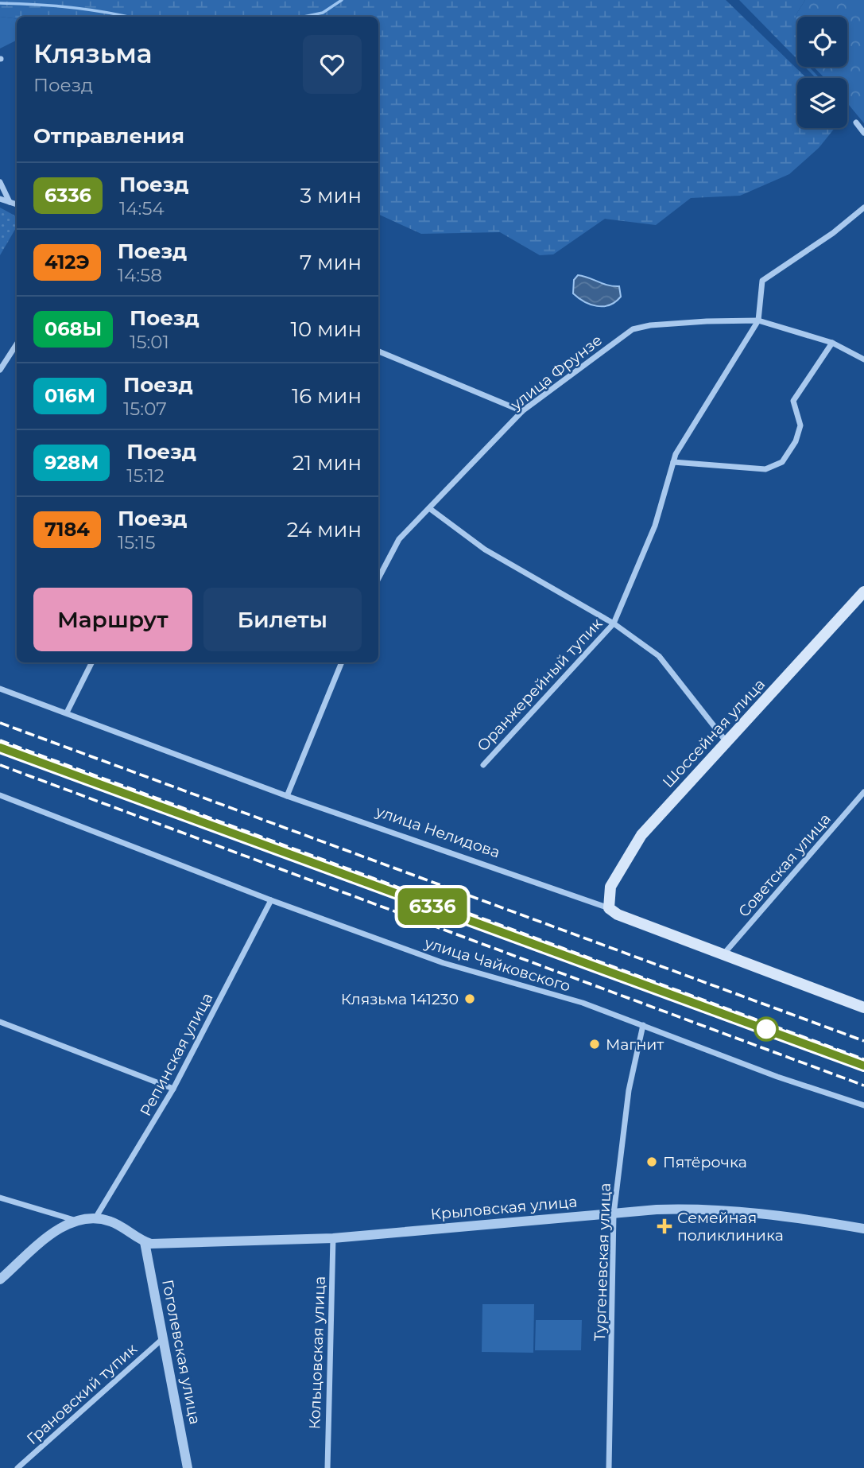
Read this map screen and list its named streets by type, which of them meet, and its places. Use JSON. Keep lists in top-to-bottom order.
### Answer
{
  "streets": {
    "main road": ["Шоссейная улица", "улица Нелидова"],
    "street": [
      "улица Фрунзе",
      "Оранжерейный тупик",
      "Советская улица",
      "улица Чайковского",
      "Репинская улица",
      "Крыловская улица",
      "Тургеневская улица",
      "Гоголевская улица",
      "Кольцовская улица",
      "Грановский тупик"
    ]
  },
  "crossings": [
    ["улица Фрунзе", "Оранжерейный тупик"],
    ["Шоссейная улица", "улица Нелидова"],
    ["улица Нелидова", "Советская улица"],
    ["улица Чайковского", "Репинская улица"],
    ["улица Чайковского", "Тургеневская улица"],
    ["Крыловская улица", "Тургеневская улица"],
    ["Крыловская улица", "Гоголевская улица"],
    ["Крыловская улица", "Кольцовская улица"],
    ["Гоголевская улица", "Грановский тупик"]
  ],
  "places": {
    "other": ["Клязьма 141230", "Магнит", "Пятёрочка"],
    "health": ["Семейная поликлиника"]
  },
  "page": {
    "on_map": "6336",
    "heading": [
      ["Клязьма", "Поезд"],
      "Отправления"
    ],
    "list": [
      {
        "mark": "6336",
        "name": "Поезд",
        "note": "14:54",
        "value": "3 мин"
      },
      {
        "mark": "412Э",
        "name": "Поезд",
        "note": "14:58",
        "value": "7 мин"
      },
      {
        "mark": "068Ы",
        "name": "Поезд",
        "note": "15:01",
        "value": "10 мин"
      },
      {
        "mark": "016М",
        "name": "Поезд",
        "note": "15:07",
        "value": "16 мин"
      },
      {
        "mark": "928М",
        "name": "Поезд",
        "note": "15:12",
        "value": "21 мин"
      },
      {
        "mark": "7184",
        "name": "Поезд",
        "note": "15:15",
        "value": "24 мин"
      }
    ],
    "buttons": ["Маршрут", "Билеты"]
  }
}
